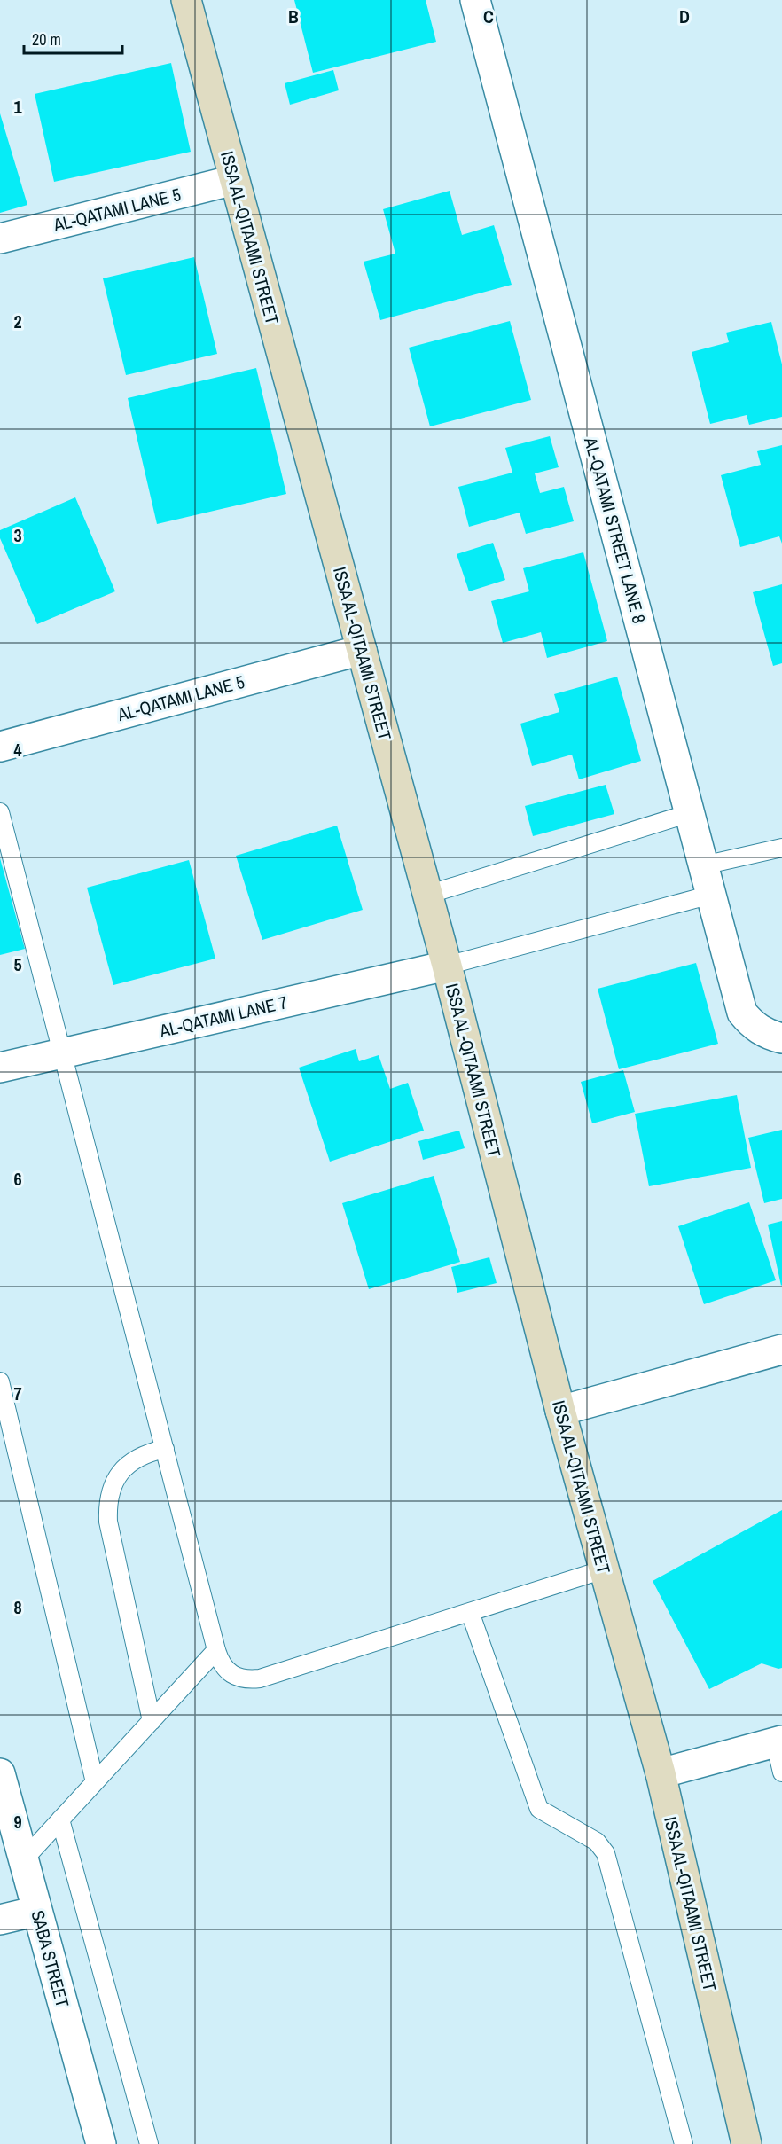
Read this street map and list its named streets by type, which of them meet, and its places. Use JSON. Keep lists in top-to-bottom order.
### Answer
{
  "streets": {
    "street": [
      "AL-QATAMI LANE 5",
      "ISSA AL-QITAAMI STREET",
      "AL-QATAMI STREET LANE 8",
      "AL-QATAMI LANE 7",
      "SABA STREET"
    ]
  },
  "crossings": [
    ["AL-QATAMI LANE 5", "ISSA AL-QITAAMI STREET"],
    ["ISSA AL-QITAAMI STREET", "AL-QATAMI LANE 7"]
  ],
  "scale_bar": "20 m",
  "grid": {
    "columns": ["B", "C", "D"],
    "rows": [
      "1",
      "2",
      "3",
      "4",
      "5",
      "6",
      "7",
      "8",
      "9"
    ]
  }
}
